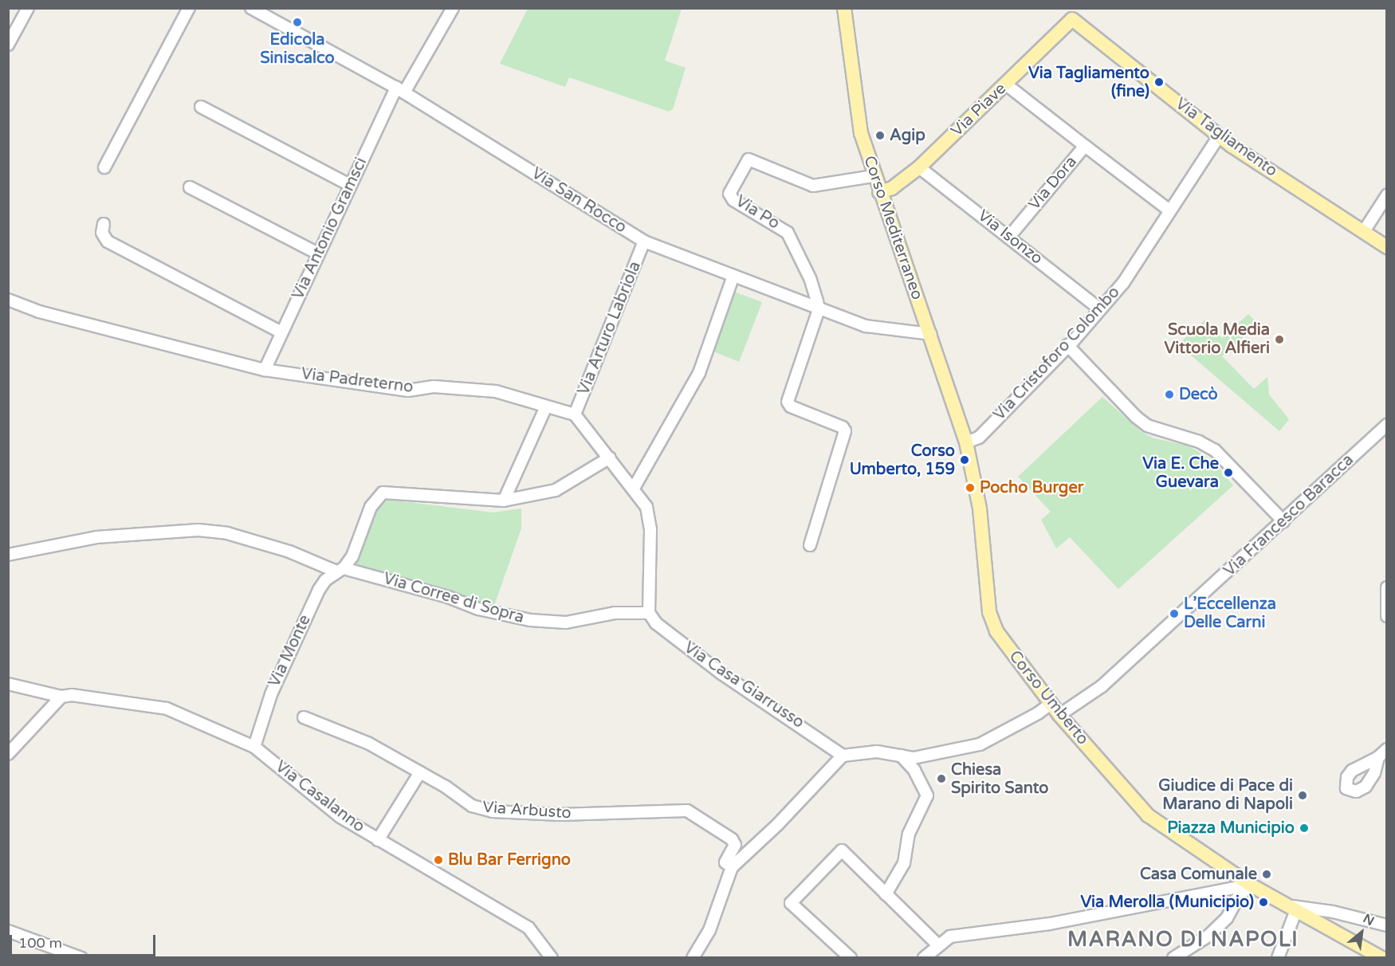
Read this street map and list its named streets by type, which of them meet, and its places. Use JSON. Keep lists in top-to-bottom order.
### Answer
{
  "streets": {
    "main road": [
      "Via Piave",
      "Via Tagliamento",
      "Corso Mediterraneo",
      "Corso Umberto"
    ],
    "street": [
      "Via Dora",
      "Via San Rocco",
      "Via Po",
      "Via Antonio Gramsci",
      "Via Isonzo",
      "Via Arturo Labriola",
      "Via Cristoforo Colombo",
      "Via Padreterno",
      "Via Francesco Baracca",
      "Via Corree di Sopra",
      "Via Monte",
      "Via Casa Giarrusso",
      "Via Casalanno",
      "Via Arbusto"
    ]
  },
  "crossings": [
    ["Via Piave", "Via Tagliamento"],
    ["Via Piave", "Corso Mediterraneo"],
    ["Via Piave", "Via Isonzo"],
    ["Via Tagliamento", "Via Cristoforo Colombo"],
    ["Via Dora", "Via Isonzo"],
    ["Via Dora", "Via Cristoforo Colombo"],
    ["Via San Rocco", "Via Po"],
    ["Via San Rocco", "Corso Mediterraneo"],
    ["Via San Rocco", "Via Antonio Gramsci"],
    ["Via San Rocco", "Via Arturo Labriola"],
    ["Via Po", "Corso Mediterraneo"],
    ["Corso Mediterraneo", "Via Cristoforo Colombo"],
    ["Corso Mediterraneo", "Corso Umberto"],
    ["Via Antonio Gramsci", "Via Padreterno"],
    ["Via Isonzo", "Via Cristoforo Colombo"],
    ["Via Arturo Labriola", "Via Padreterno"],
    ["Via Cristoforo Colombo", "Corso Umberto"],
    ["Via Francesco Baracca", "Corso Umberto"],
    ["Via Corree di Sopra", "Via Monte"],
    ["Via Corree di Sopra", "Via Casa Giarrusso"],
    ["Via Monte", "Via Casalanno"]
  ],
  "districts": ["MARANO DI NAPOLI"],
  "places": [
    "Edicola Siniscalco",
    "Via Tagliamento (fine)",
    "Agip",
    "Scuola Media Vittorio Alfieri",
    "Decò",
    "Corso Umberto, 159",
    "Via E. Che Guevara",
    "Pocho Burger",
    "L’Eccellenza Delle Carni",
    "Chiesa Spirito Santo",
    "Giudice di Pace di Marano di Napoli",
    "Piazza Municipio",
    "Blu Bar Ferrigno",
    "Casa Comunale",
    "Via Merolla (Municipio)"
  ],
  "scale_bar": "100 m",
  "north": "top right"
}
